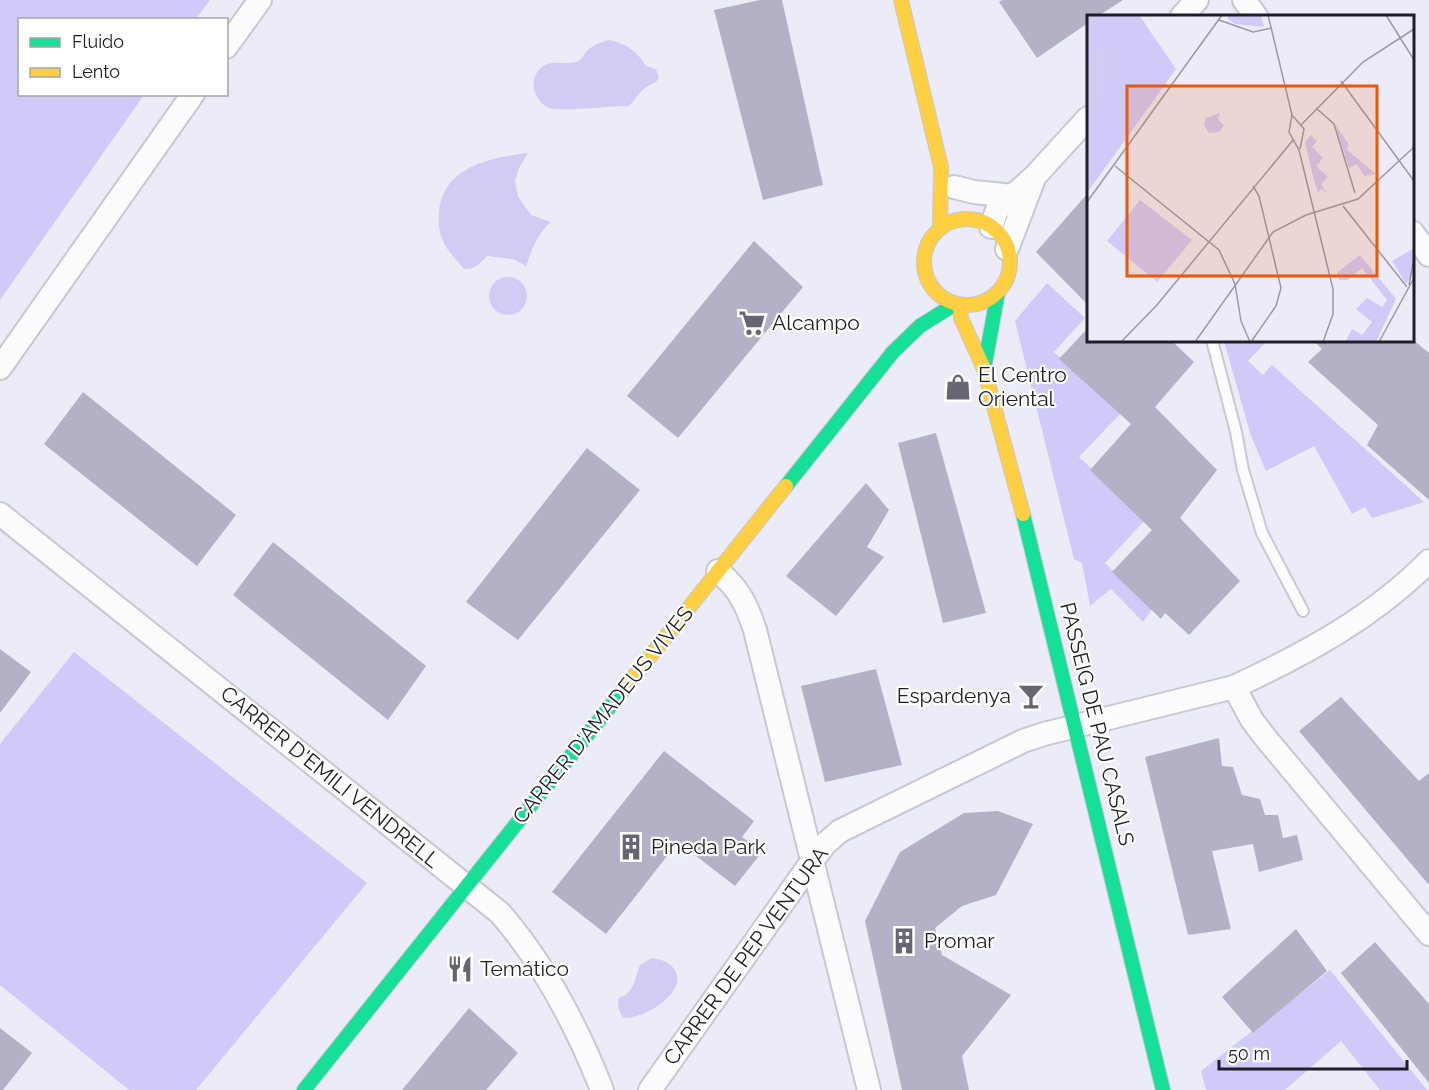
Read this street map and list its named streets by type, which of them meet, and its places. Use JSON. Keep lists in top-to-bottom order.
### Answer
{
  "streets": {
    "street": [
      "CARRER D'AMADEUS VIVES",
      "PASSEIG DE PAU CASALS",
      "CARRER D'EMILI VENDRELL",
      "CARRER DE PEP VENTURA"
    ]
  },
  "crossings": [
    ["CARRER D'AMADEUS VIVES", "PASSEIG DE PAU CASALS"],
    ["CARRER D'AMADEUS VIVES", "CARRER D'EMILI VENDRELL"],
    ["PASSEIG DE PAU CASALS", "CARRER DE PEP VENTURA"]
  ],
  "places": {
    "supermarket": ["Alcampo"],
    "shop": ["El Centro Oriental"],
    "bar": ["Espardenya"],
    "building": ["Pineda Park", "Promar"],
    "restaurant": ["Temático"]
  },
  "legend": ["Fluido", "Lento"],
  "scale_bar": "50 m"
}
